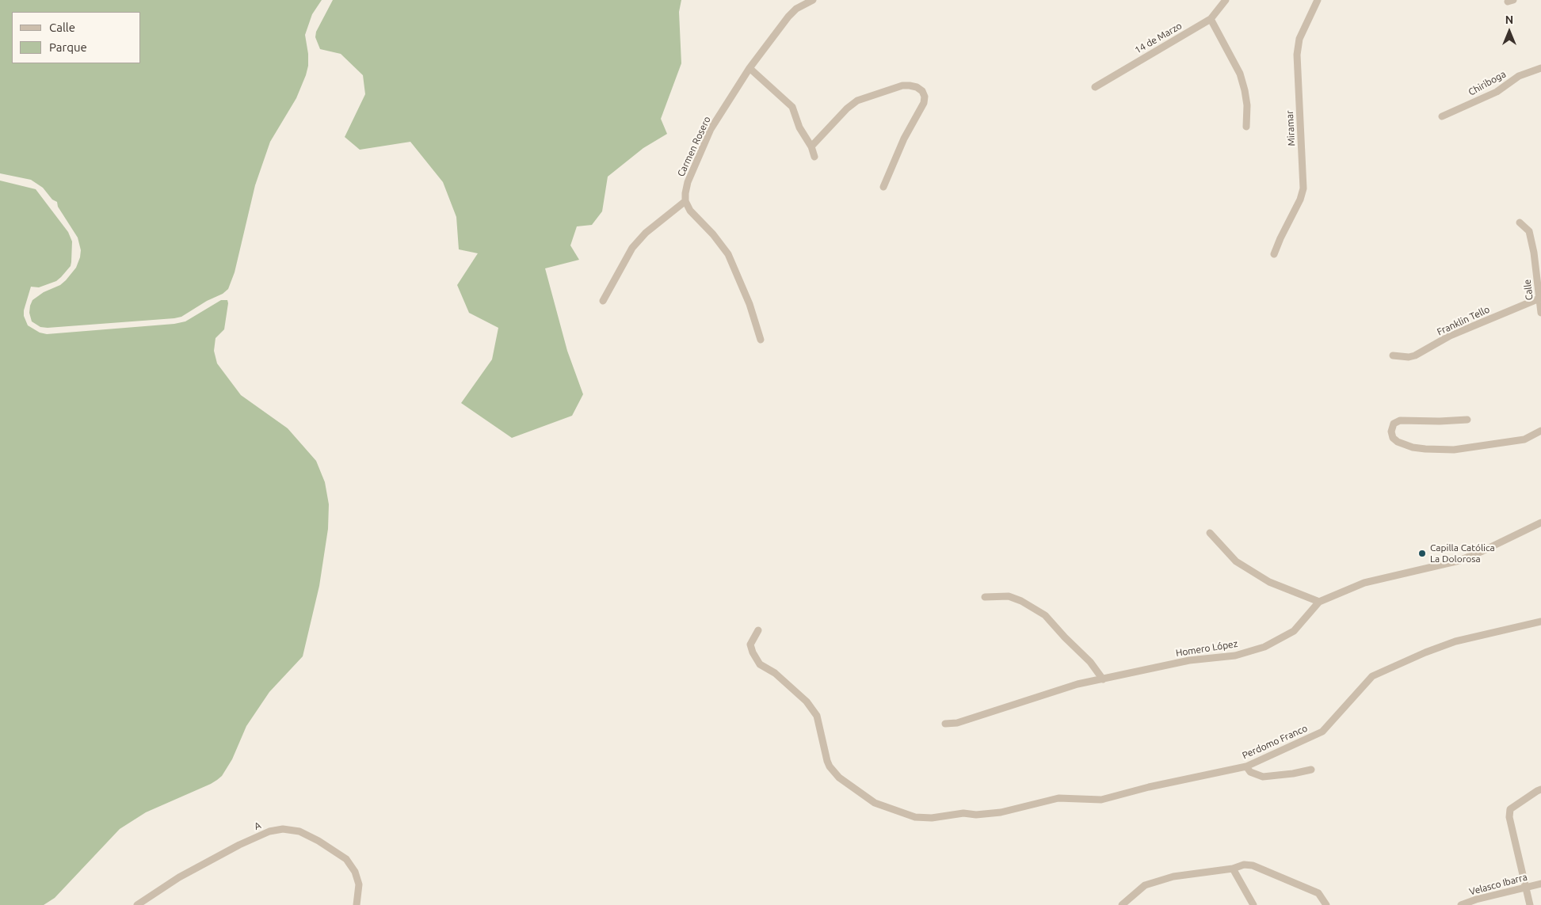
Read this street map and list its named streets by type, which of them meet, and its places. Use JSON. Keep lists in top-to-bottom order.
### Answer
{
  "streets": {
    "street": [
      "14 de Marzo",
      "Chiriboga",
      "Miramar",
      "Carmen Rosero",
      "Calle",
      "Franklin Tello",
      "Homero López",
      "Perdomo Franco",
      "A",
      "Velasco Ibarra"
    ]
  },
  "crossings": [
    ["Calle", "Franklin Tello"]
  ],
  "places": ["Capilla Católica La Dolorosa"],
  "legend": ["Calle", "Parque"],
  "north": "top"
}
